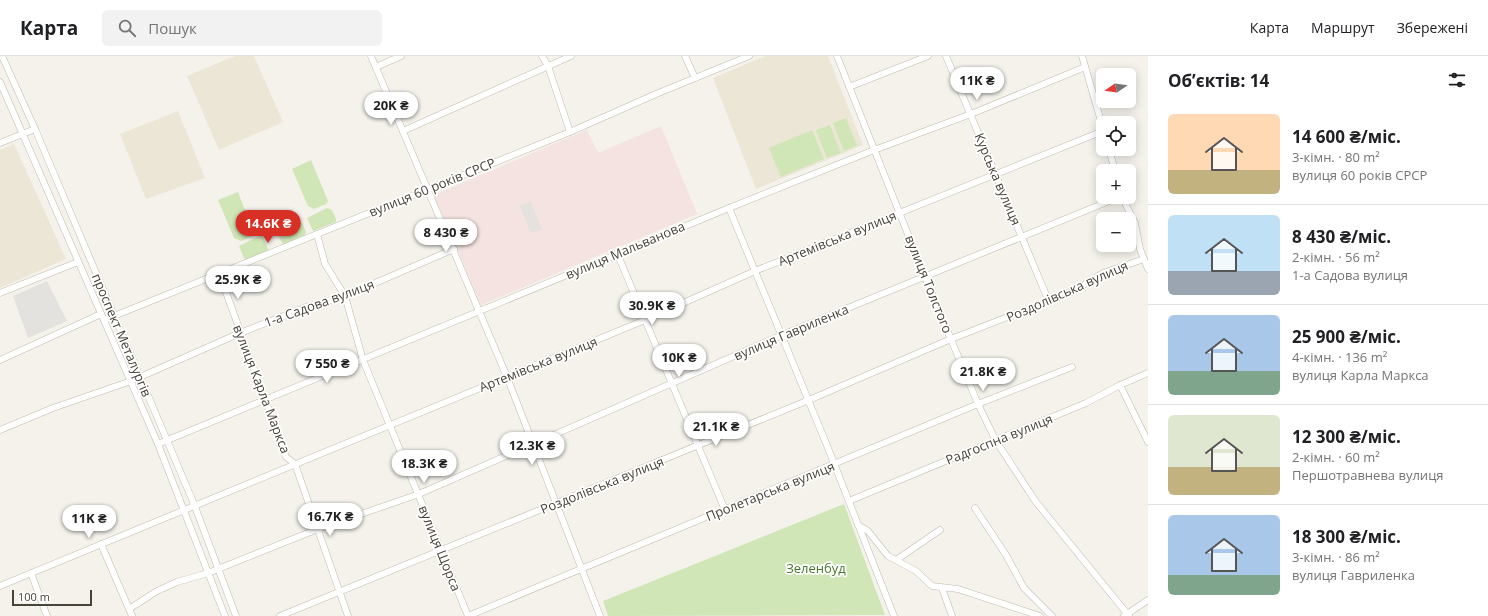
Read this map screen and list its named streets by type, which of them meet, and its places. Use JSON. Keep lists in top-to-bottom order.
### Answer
{
  "streets": {
    "street": [
      "Курська вулиця",
      "вулиця 60 років СРСР",
      "Артемівська вулиця",
      "вулиця Мальванова",
      "вулиця Толстого",
      "Роздолівська вулиця",
      "1-а Садова вулиця",
      "вулиця Гавриленка",
      "проспект Металургів",
      "вулиця Карла Маркса",
      "Радгоспна вулиця",
      "Пролетарська вулиця",
      "вулиця Щорса"
    ]
  },
  "crossings": [
    ["Курська вулиця", "Артемівська вулиця"],
    ["Курська вулиця", "вулиця Мальванова"],
    ["Курська вулиця", "Роздолівська вулиця"],
    ["Курська вулиця", "вулиця Гавриленка"],
    ["вулиця 60 років СРСР", "проспект Металургів"],
    ["вулиця 60 років СРСР", "вулиця Карла Маркса"],
    ["вулиця 60 років СРСР", "вулиця Щорса"],
    ["Артемівська вулиця", "вулиця Толстого"],
    ["Артемівська вулиця", "проспект Металургів"],
    ["Артемівська вулиця", "вулиця Карла Маркса"],
    ["Артемівська вулиця", "вулиця Щорса"],
    ["вулиця Мальванова", "вулиця Толстого"],
    ["вулиця Мальванова", "проспект Металургів"],
    ["вулиця Мальванова", "вулиця Карла Маркса"],
    ["вулиця Мальванова", "вулиця Щорса"],
    ["вулиця Толстого", "Роздолівська вулиця"],
    ["вулиця Толстого", "вулиця Гавриленка"],
    ["вулиця Толстого", "Радгоспна вулиця"],
    ["вулиця Толстого", "Пролетарська вулиця"],
    ["Роздолівська вулиця", "вулиця Карла Маркса"],
    ["Роздолівська вулиця", "вулиця Щорса"],
    ["1-а Садова вулиця", "проспект Металургів"],
    ["1-а Садова вулиця", "вулиця Карла Маркса"],
    ["1-а Садова вулиця", "вулиця Щорса"],
    ["вулиця Гавриленка", "проспект Металургів"],
    ["вулиця Гавриленка", "вулиця Карла Маркса"],
    ["вулиця Гавриленка", "вулиця Щорса"],
    ["Пролетарська вулиця", "вулиця Щорса"]
  ],
  "parks": ["Зеленбуд"],
  "scale_bar": "100 m",
  "north": "left",
  "page": {
    "header": "Карта",
    "search": "Пошук",
    "nav": ["Карта", "Маршрут", "Збережені"],
    "heading": "Об’єктів: 14",
    "price": [
      "11K ₴",
      "20K ₴",
      "14.6K ₴",
      "8 430 ₴",
      "25.9K ₴",
      "30.9K ₴",
      "10K ₴",
      "7 550 ₴",
      "21.8K ₴",
      "21.1K ₴",
      "12.3K ₴",
      "18.3K ₴",
      "16.7K ₴",
      "11K ₴"
    ],
    "map_buttons": ["+", "−"],
    "list": [
      {
        "name": "14 600 ₴/міс.",
        "note": "3-кімн. · 80 m² · вулиця 60 років СРСР"
      },
      {
        "name": "8 430 ₴/міс.",
        "note": "2-кімн. · 56 m² · 1-а Садова вулиця"
      },
      {
        "name": "25 900 ₴/міс.",
        "note": "4-кімн. · 136 m² · вулиця Карла Маркса"
      },
      {
        "name": "12 300 ₴/міс.",
        "note": "2-кімн. · 60 m² · Першотравнева вулиця"
      },
      {
        "name": "18 300 ₴/міс.",
        "note": "3-кімн. · 86 m² · вулиця Гавриленка"
      }
    ],
    "scale": "100 m"
  }
}
